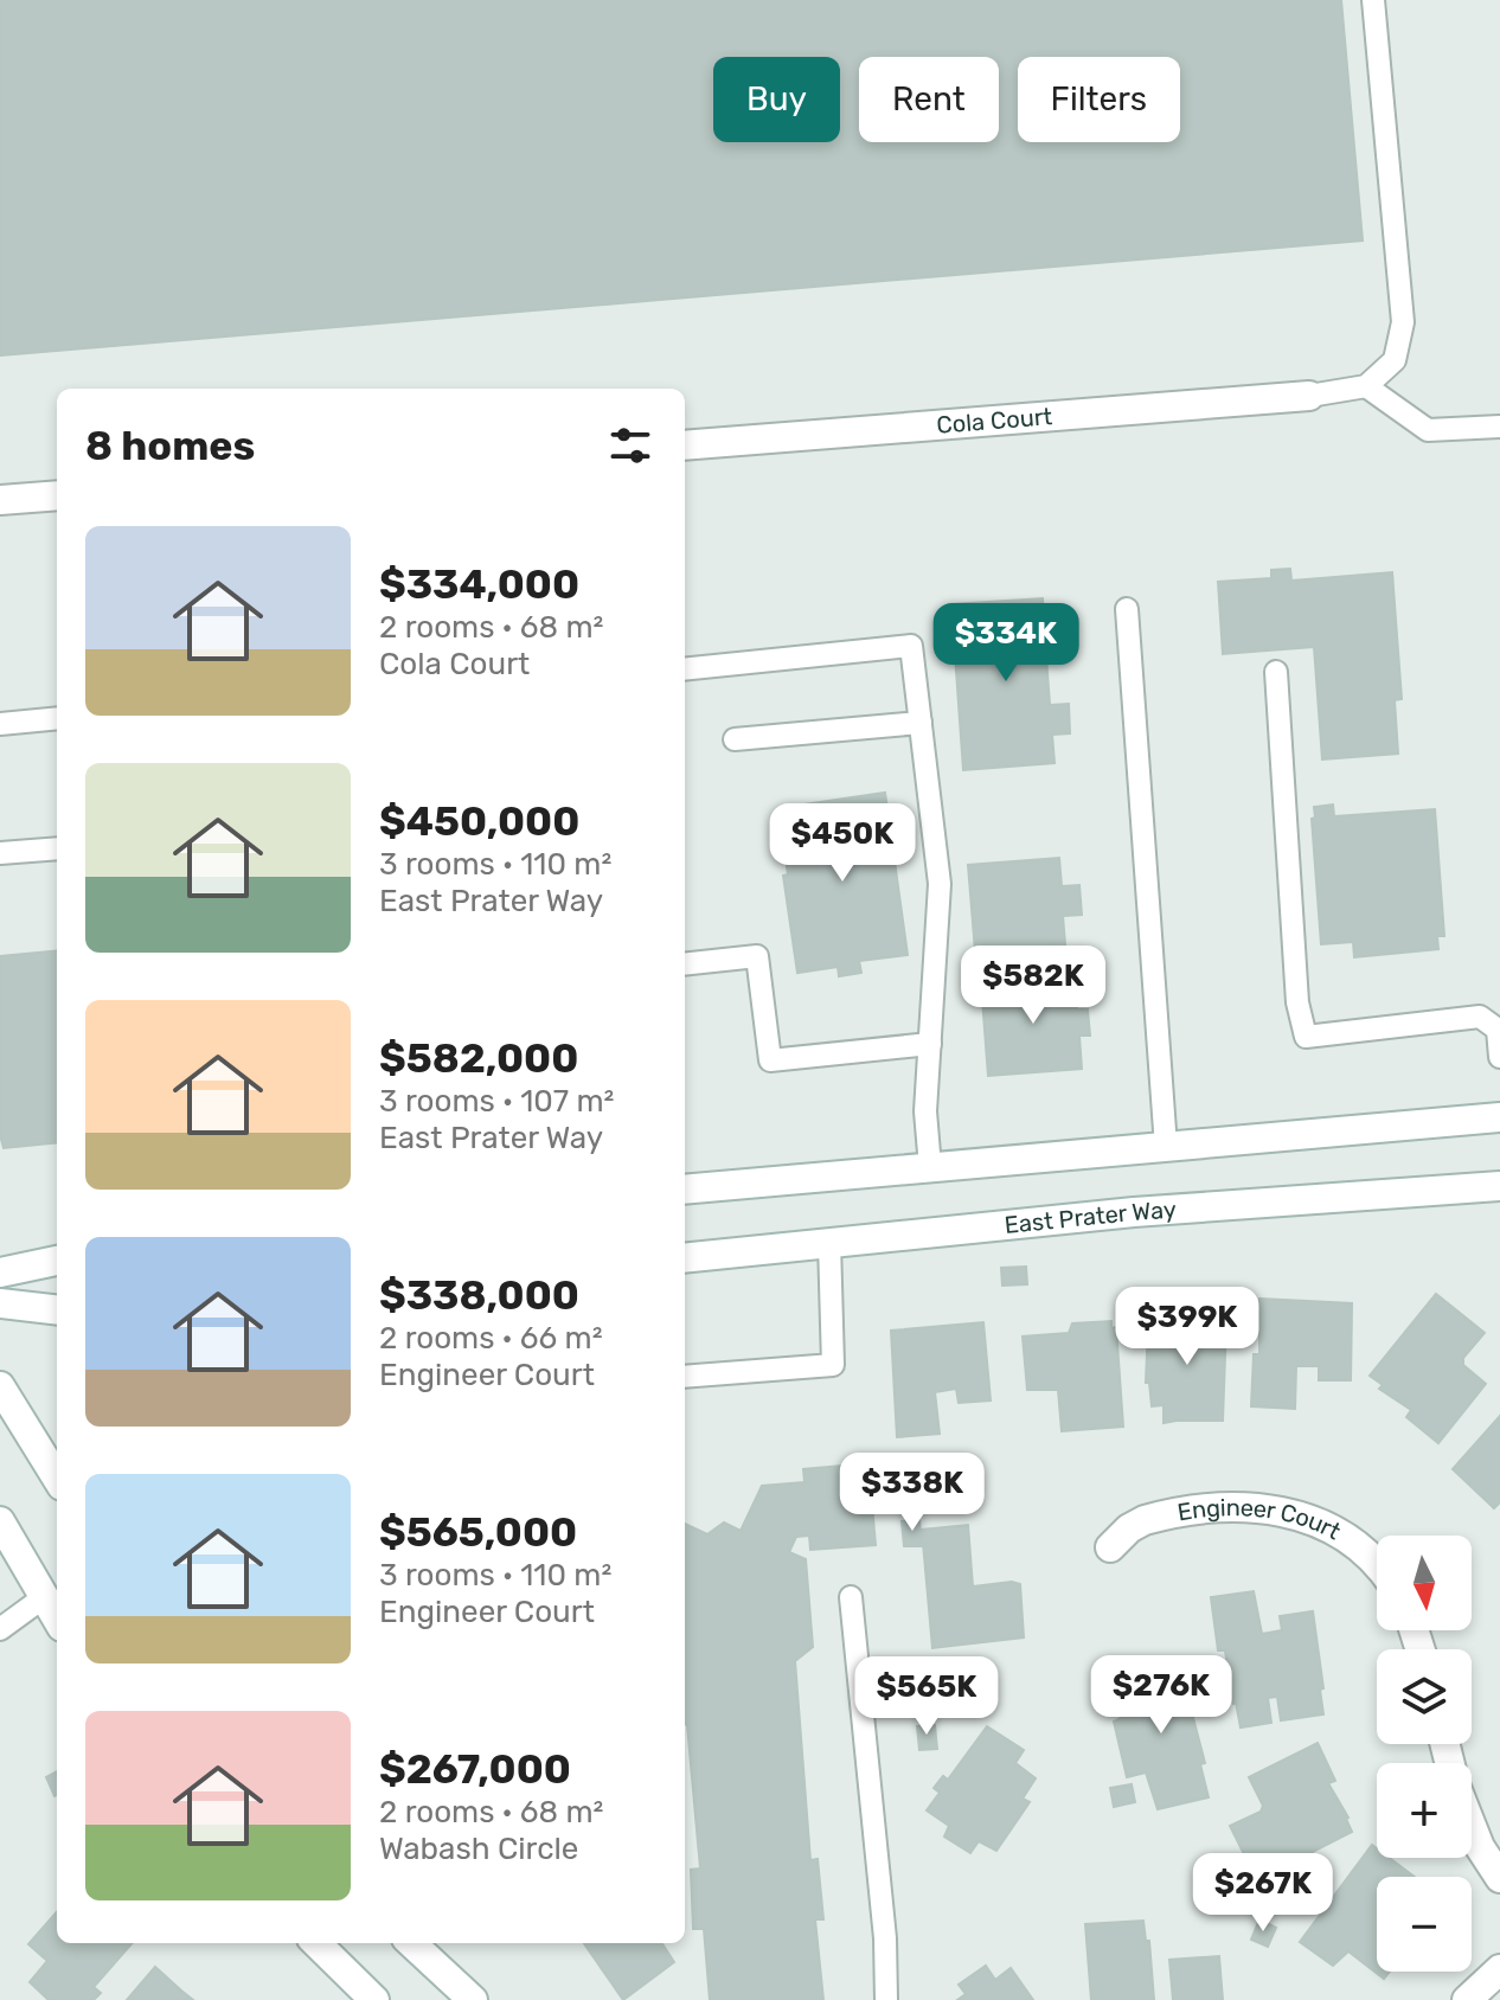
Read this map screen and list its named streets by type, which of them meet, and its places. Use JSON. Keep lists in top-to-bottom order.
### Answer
{
  "streets": {
    "main road": ["Cola Court", "East Prater Way", "Engineer Court"]
  },
  "north": "bottom",
  "page": {
    "chip": ["Buy", "Rent", "Filters"],
    "heading": "8 homes",
    "list": [
      {
        "name": "$334,000",
        "note": "2 rooms · 68 m² · Cola Court"
      },
      {
        "name": "$450,000",
        "note": "3 rooms · 110 m² · East Prater Way"
      },
      {
        "name": "$582,000",
        "note": "3 rooms · 107 m² · East Prater Way"
      },
      {
        "name": "$338,000",
        "note": "2 rooms · 66 m² · Engineer Court"
      },
      {
        "name": "$565,000",
        "note": "3 rooms · 110 m² · Engineer Court"
      },
      {
        "name": "$267,000",
        "note": "2 rooms · 68 m² · Wabash Circle"
      }
    ],
    "price": [
      "$334K",
      "$450K",
      "$582K",
      "$399K",
      "$338K",
      "$276K",
      "$565K",
      "$267K"
    ],
    "map_buttons": ["+", "−"]
  }
}
